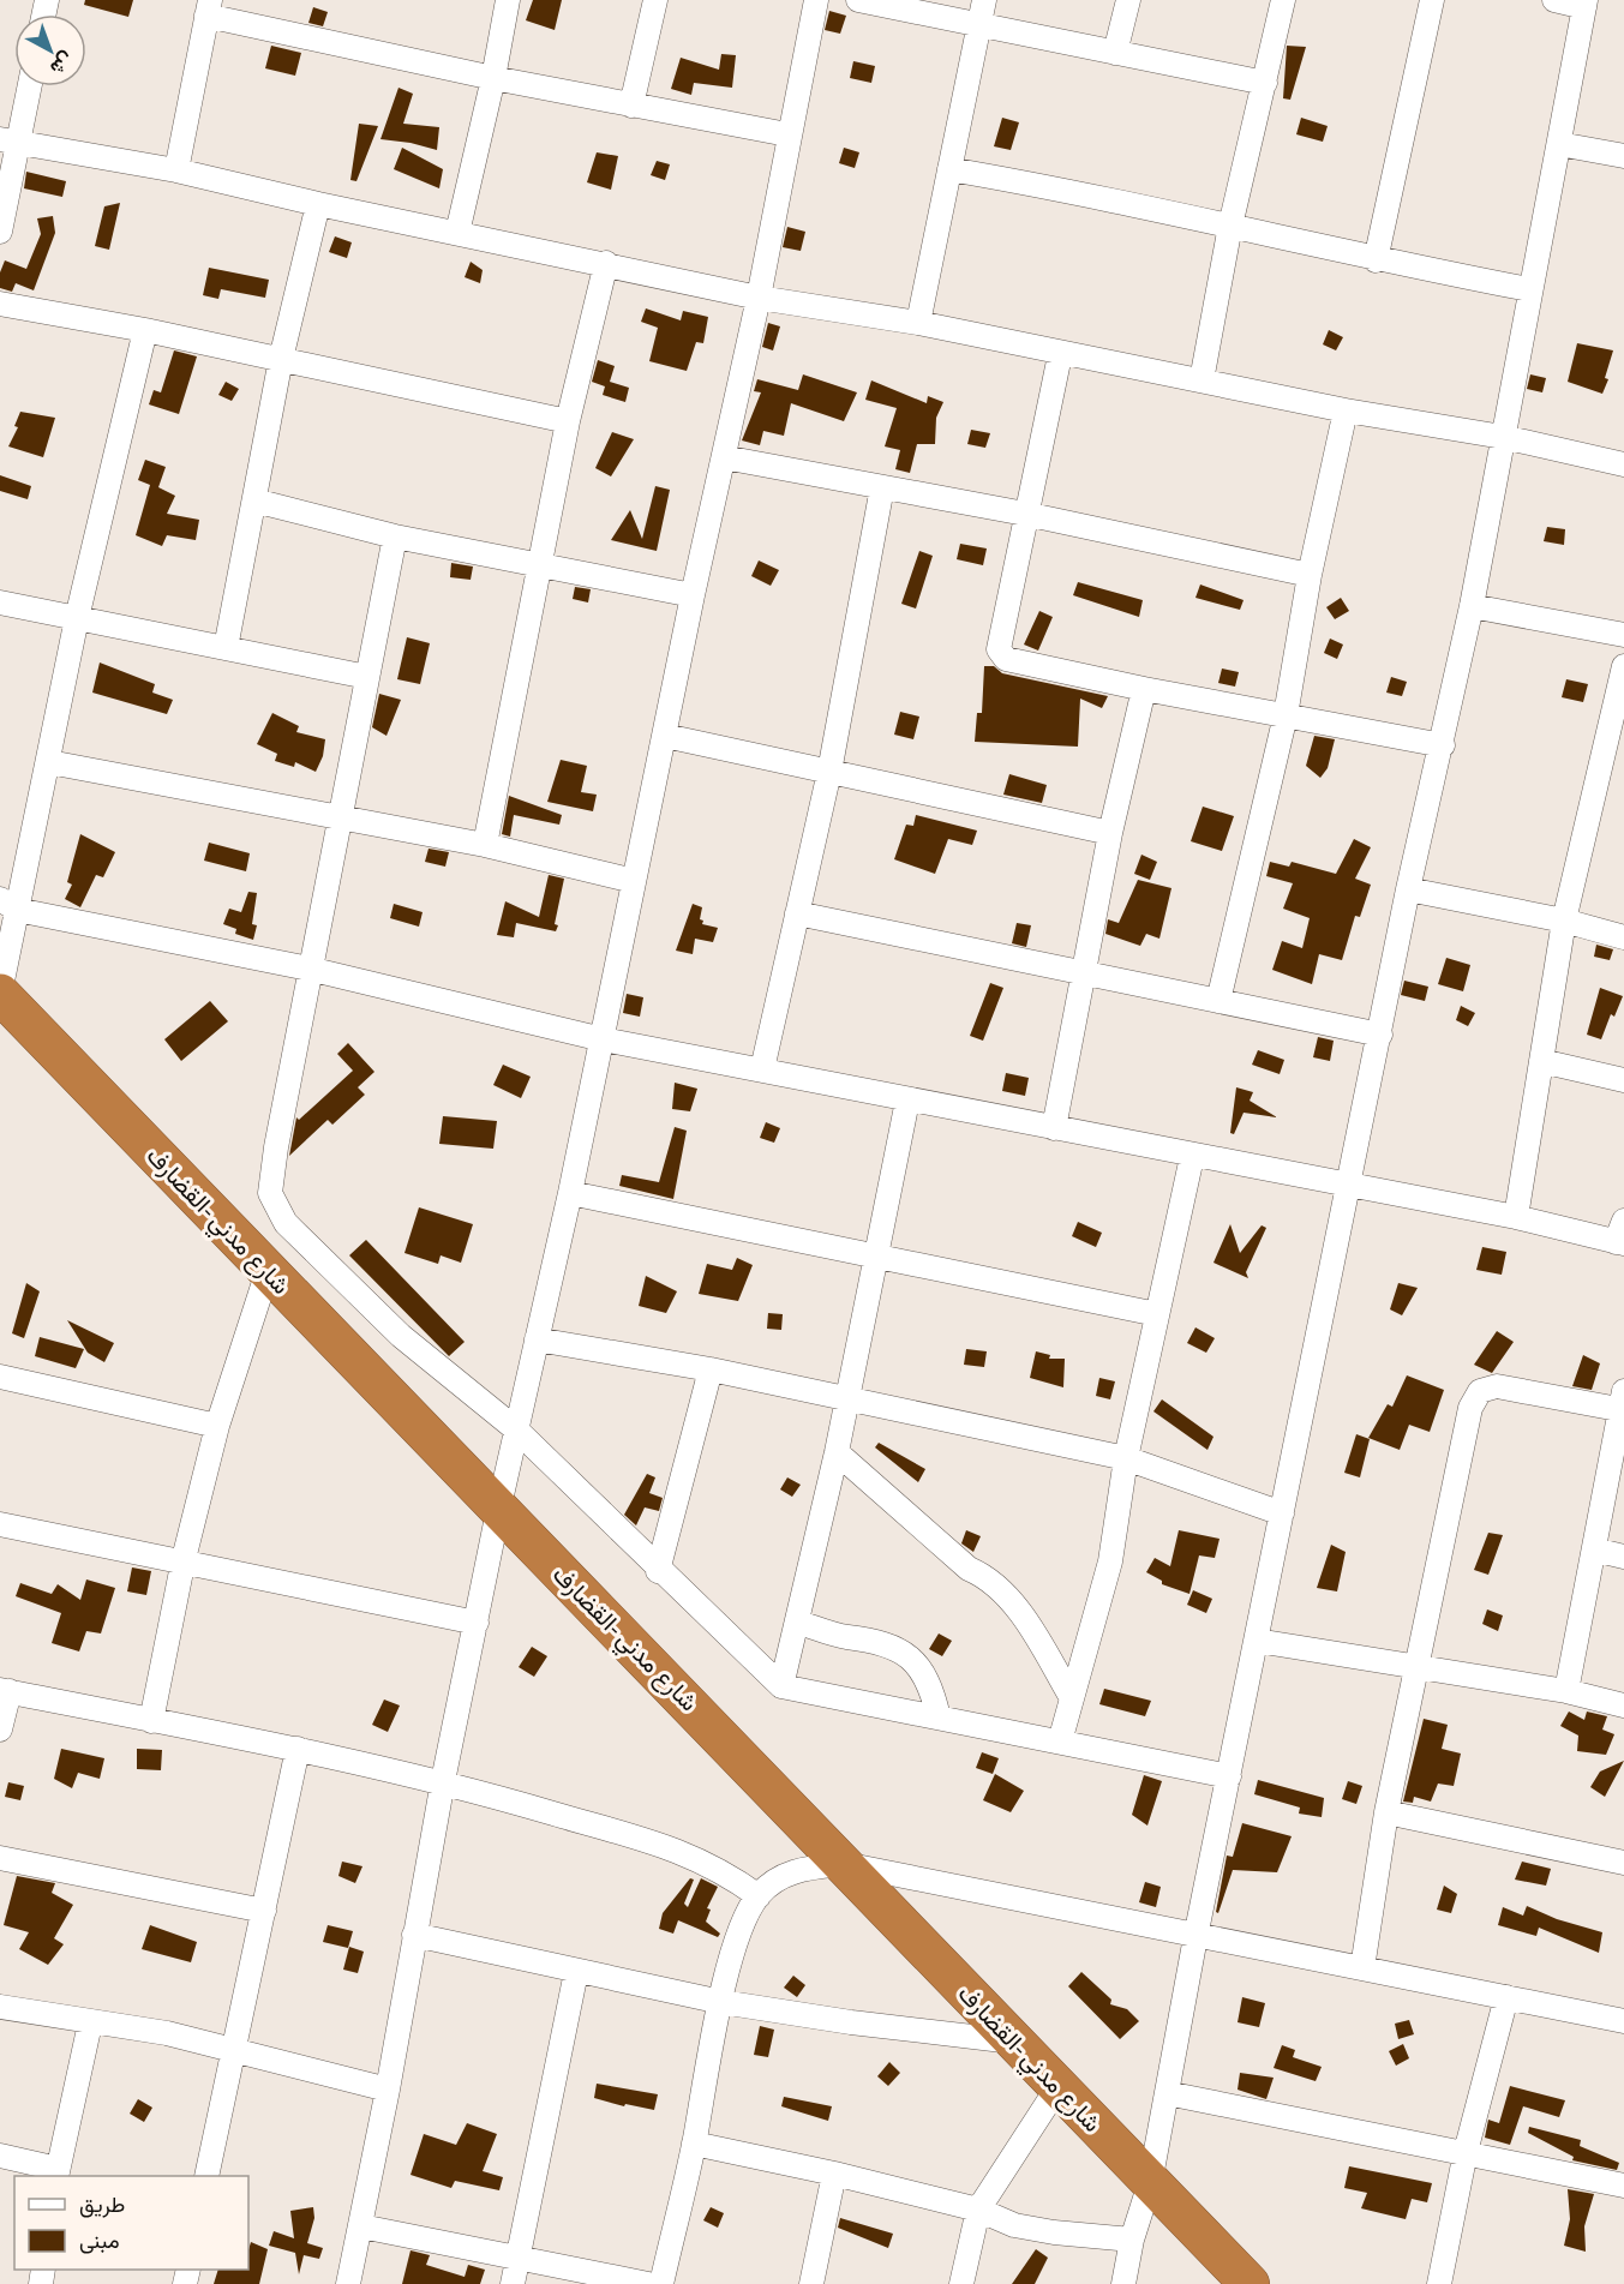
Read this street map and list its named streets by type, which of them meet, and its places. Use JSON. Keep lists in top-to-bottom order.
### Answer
{
  "streets": {
    "highway": ["شارع مدني -القضارف"]
  },
  "legend": ["طريق", "مبنى"],
  "north": "bottom right"
}
